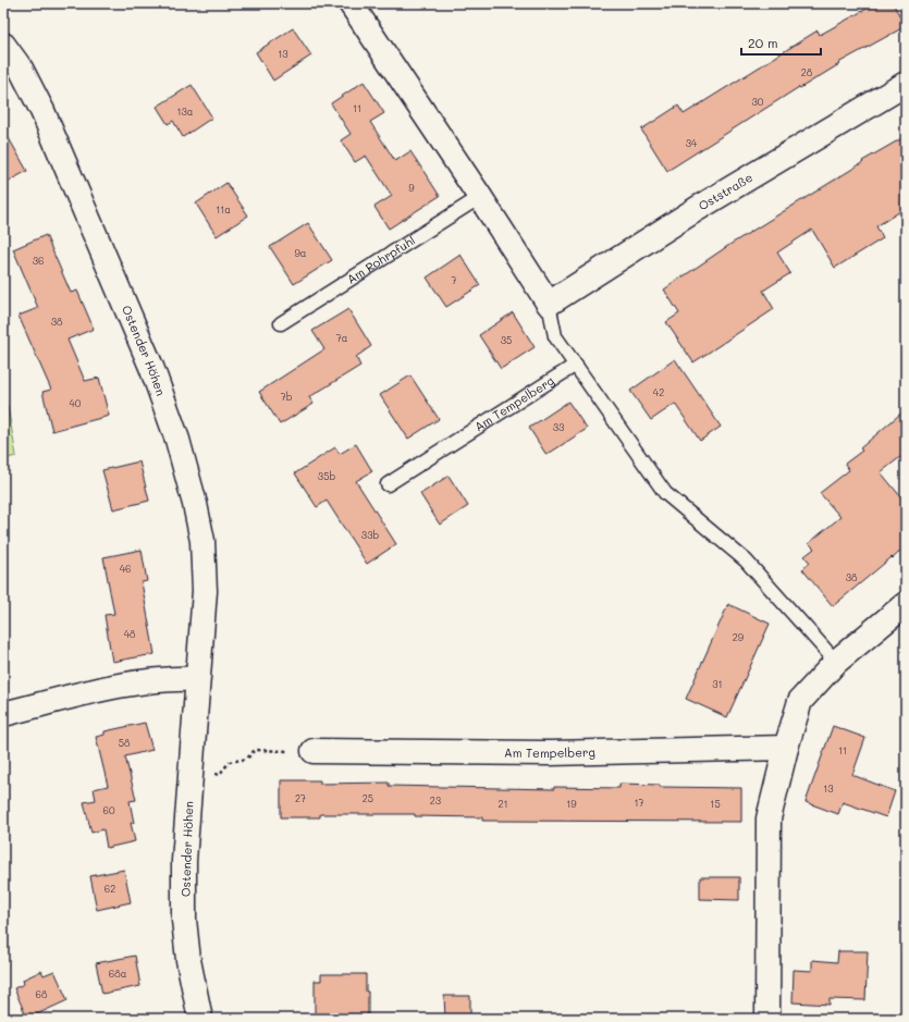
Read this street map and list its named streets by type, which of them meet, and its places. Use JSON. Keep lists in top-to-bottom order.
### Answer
{
  "streets": {
    "street": ["Oststraße", "Ostender Höhen", "Am Tempelberg"],
    "lane": ["Am Rohrpfuhl"]
  },
  "house_numbers": [
    "13",
    "28",
    "30",
    "11",
    "13a",
    "34",
    "9",
    "11a",
    "9a",
    "36",
    "7",
    "38",
    "7a",
    "35",
    "42",
    "7b",
    "40",
    "33",
    "35b",
    "33b",
    "46",
    "38",
    "48",
    "29",
    "31",
    "58",
    "11",
    "13",
    "27",
    "25",
    "23",
    "17",
    "21",
    "19",
    "15",
    "60",
    "62",
    "68a",
    "68"
  ],
  "scale_bar": "20 m"
}
